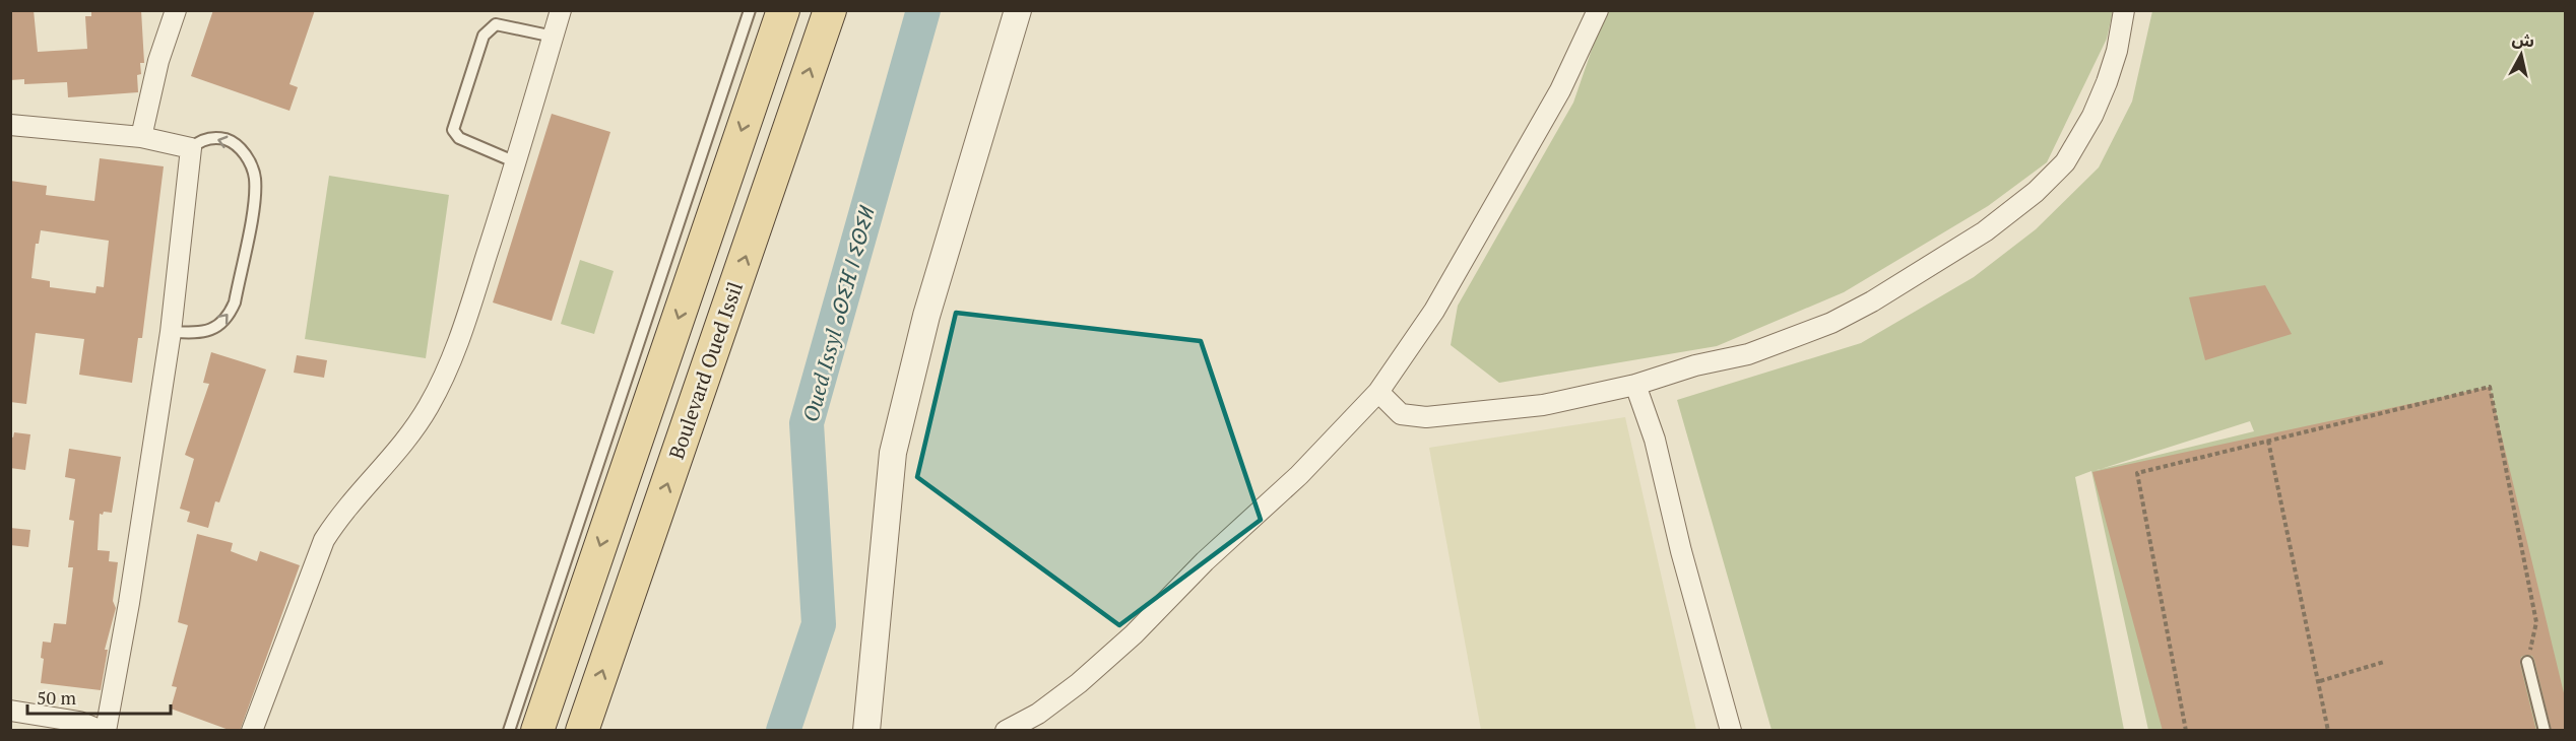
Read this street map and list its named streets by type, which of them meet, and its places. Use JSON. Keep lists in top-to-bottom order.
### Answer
{
  "streets": {
    "main road": ["Boulevard Oued Issil"]
  },
  "water": ["Oued Issyl ⴰⵙⵉⴼ ⵏ ⵉⵙⵉⵍ"],
  "scale_bar": "50 m",
  "north": "top"
}
